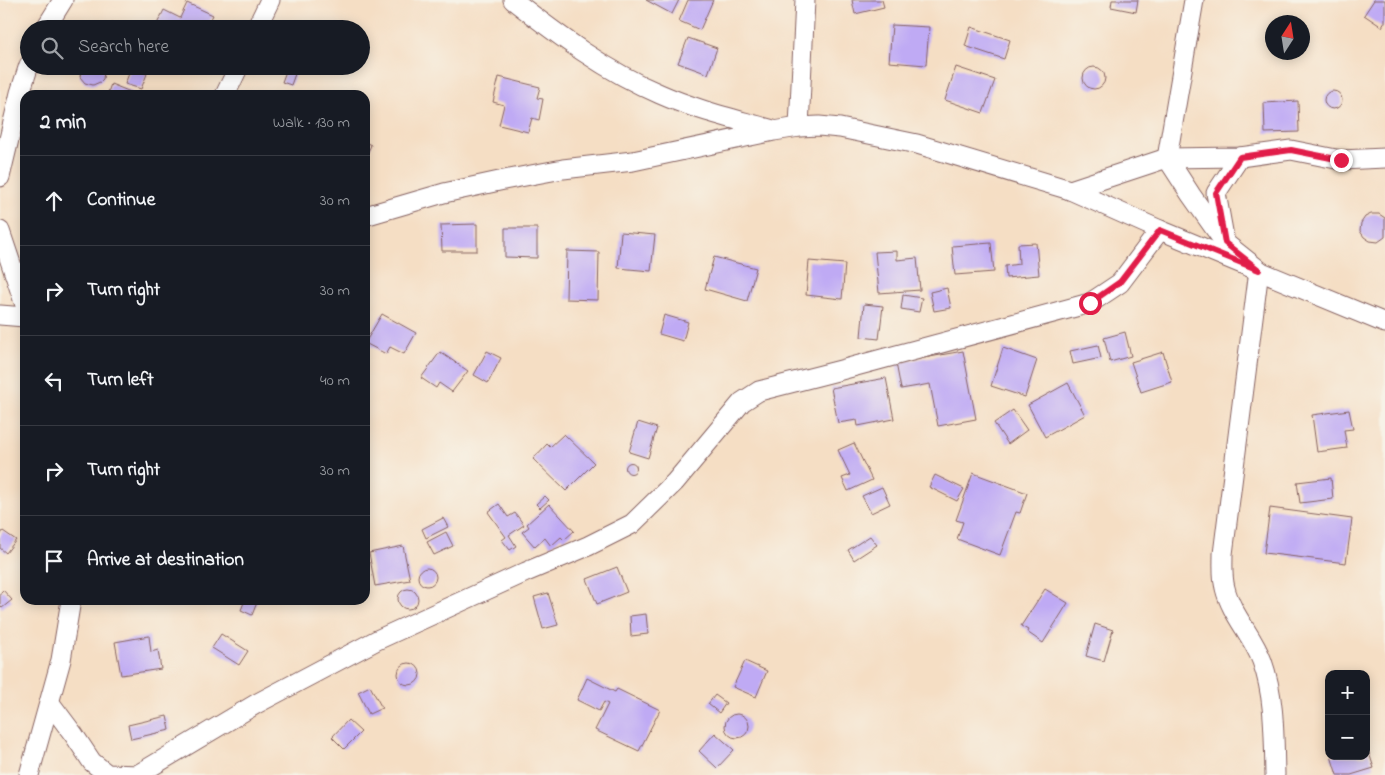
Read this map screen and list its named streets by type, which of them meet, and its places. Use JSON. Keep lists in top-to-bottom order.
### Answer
{
  "north": "top",
  "page": {
    "search": "Search here",
    "heading": ["2 min", "Walk · 130 m"],
    "list": [
      ["Continue", "30 m"],
      ["Turn right", "30 m"],
      ["Turn left", "40 m"],
      ["Turn right", "30 m"],
      "Arrive at destination"
    ],
    "map_buttons": ["+", "−"]
  }
}
